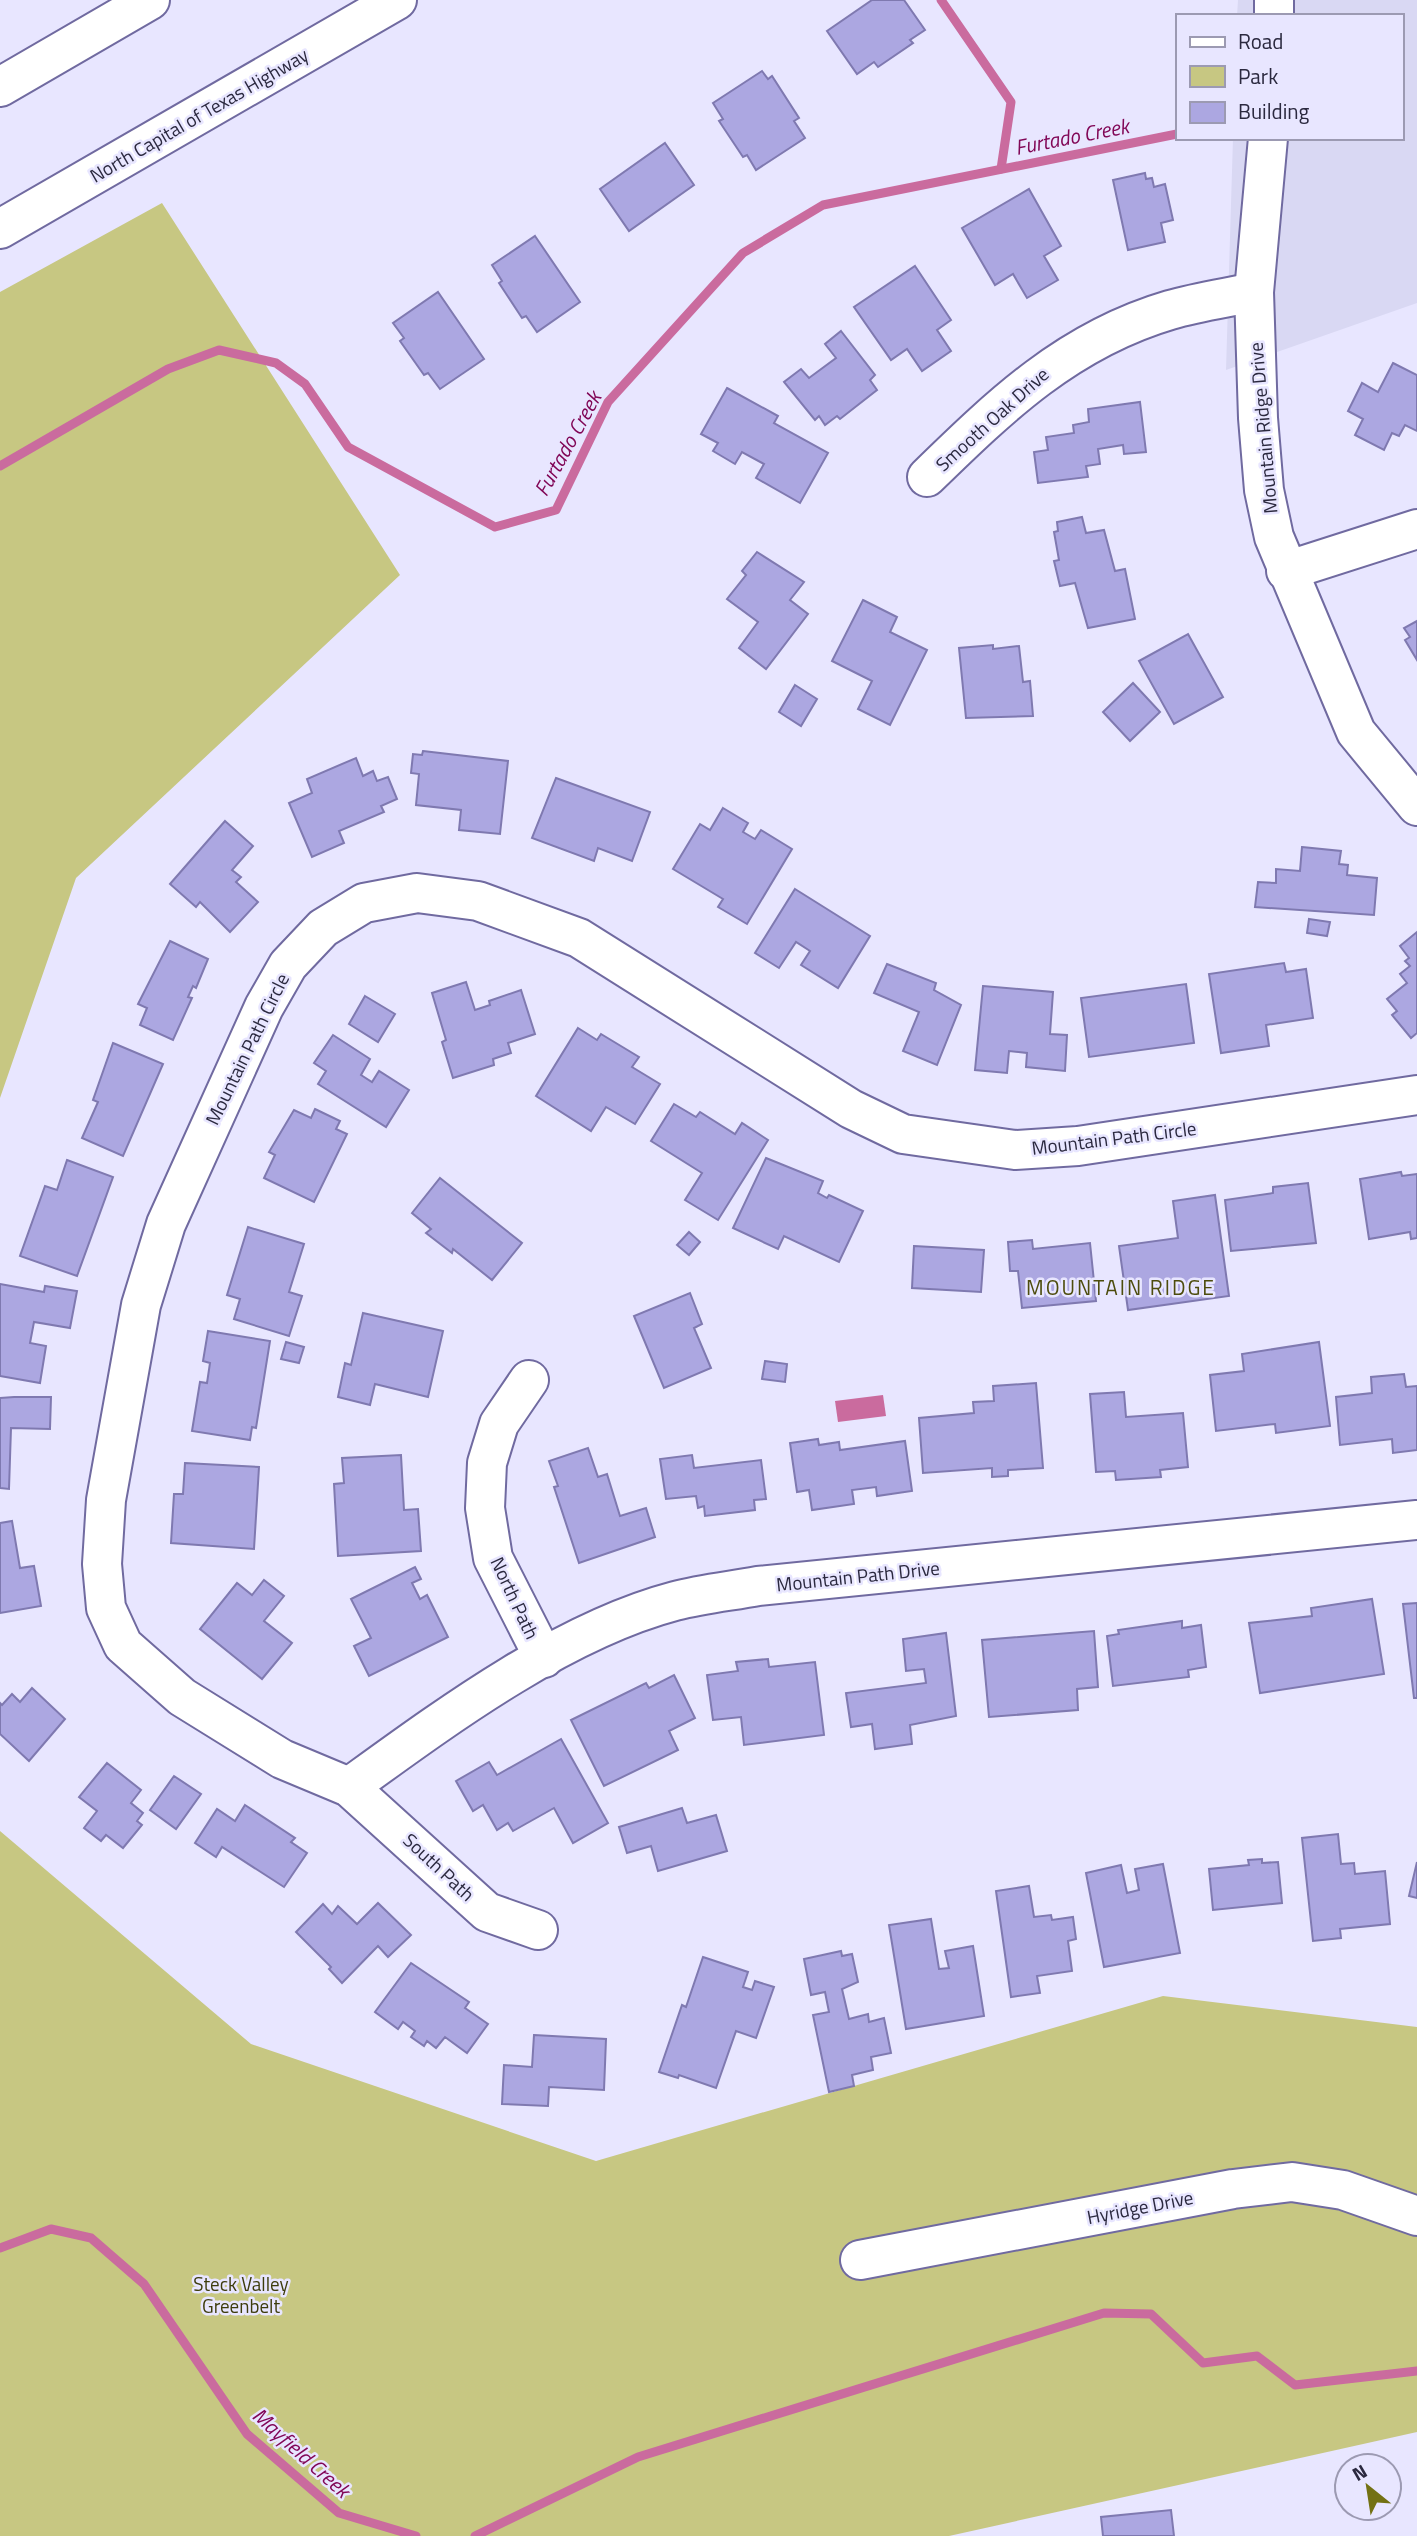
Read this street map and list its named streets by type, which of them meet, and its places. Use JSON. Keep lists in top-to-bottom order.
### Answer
{
  "streets": {
    "main road": [
      "North Capital of Texas Highway",
      "Smooth Oak Drive",
      "Mountain Ridge Drive",
      "Mountain Path Circle",
      "Mountain Path Drive",
      "North Path",
      "South Path",
      "Hyridge Drive"
    ]
  },
  "crossings": [
    ["Smooth Oak Drive", "Mountain Ridge Drive"],
    ["Mountain Path Circle", "Mountain Path Drive"],
    ["Mountain Path Circle", "South Path"],
    ["Mountain Path Drive", "North Path"],
    ["Mountain Path Drive", "South Path"]
  ],
  "districts": ["MOUNTAIN RIDGE"],
  "water": ["Furtado Creek", "Mayfield Creek"],
  "parks": ["Steck Valley Greenbelt"],
  "legend": ["Road", "Park", "Building"],
  "north": "top left"
}
